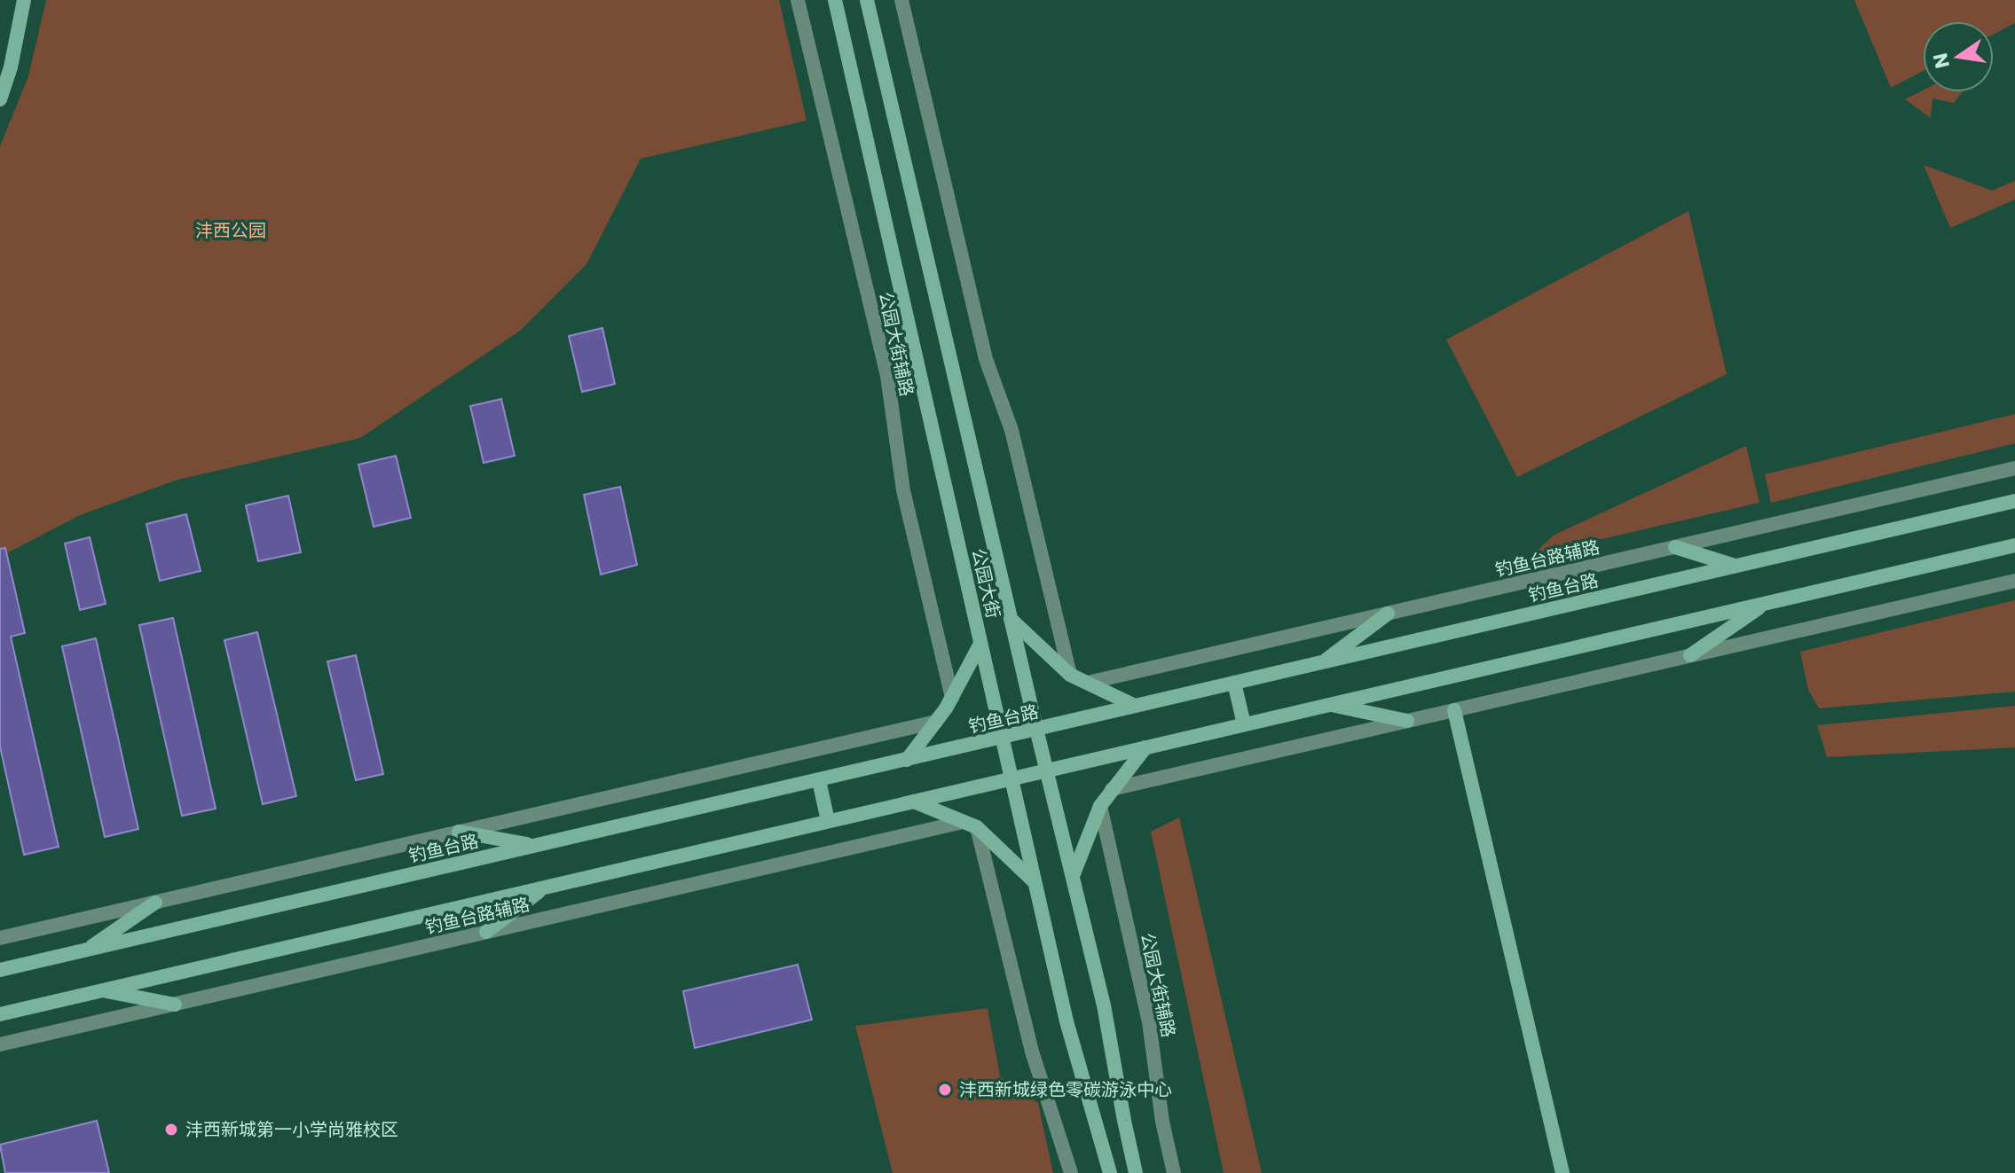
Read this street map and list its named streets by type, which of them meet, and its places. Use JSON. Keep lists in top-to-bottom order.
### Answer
{
  "streets": {
    "main road": ["公园大街", "钓鱼台路"],
    "street": ["公园大街辅路", "钓鱼台路辅路"]
  },
  "crossings": [
    ["公园大街", "钓鱼台路"]
  ],
  "parks": ["沣西公园"],
  "places": ["沣西新城绿色零碳游泳中心", "沣西新城第一小学尚雅校区"],
  "north": "left"
}
